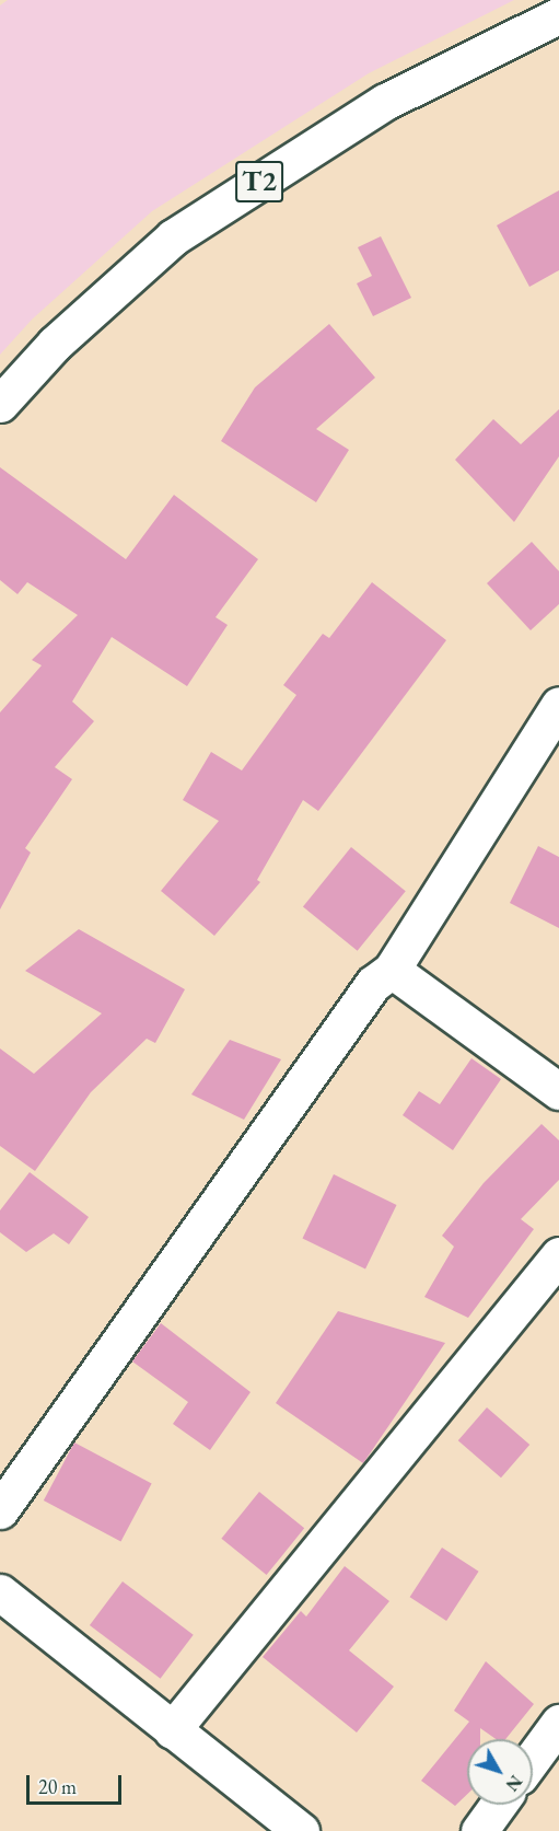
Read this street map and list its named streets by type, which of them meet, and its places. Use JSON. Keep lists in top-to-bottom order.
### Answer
{
  "streets": {
    "main road": ["T2"]
  },
  "scale_bar": "20 m",
  "north": "bottom right"
}
